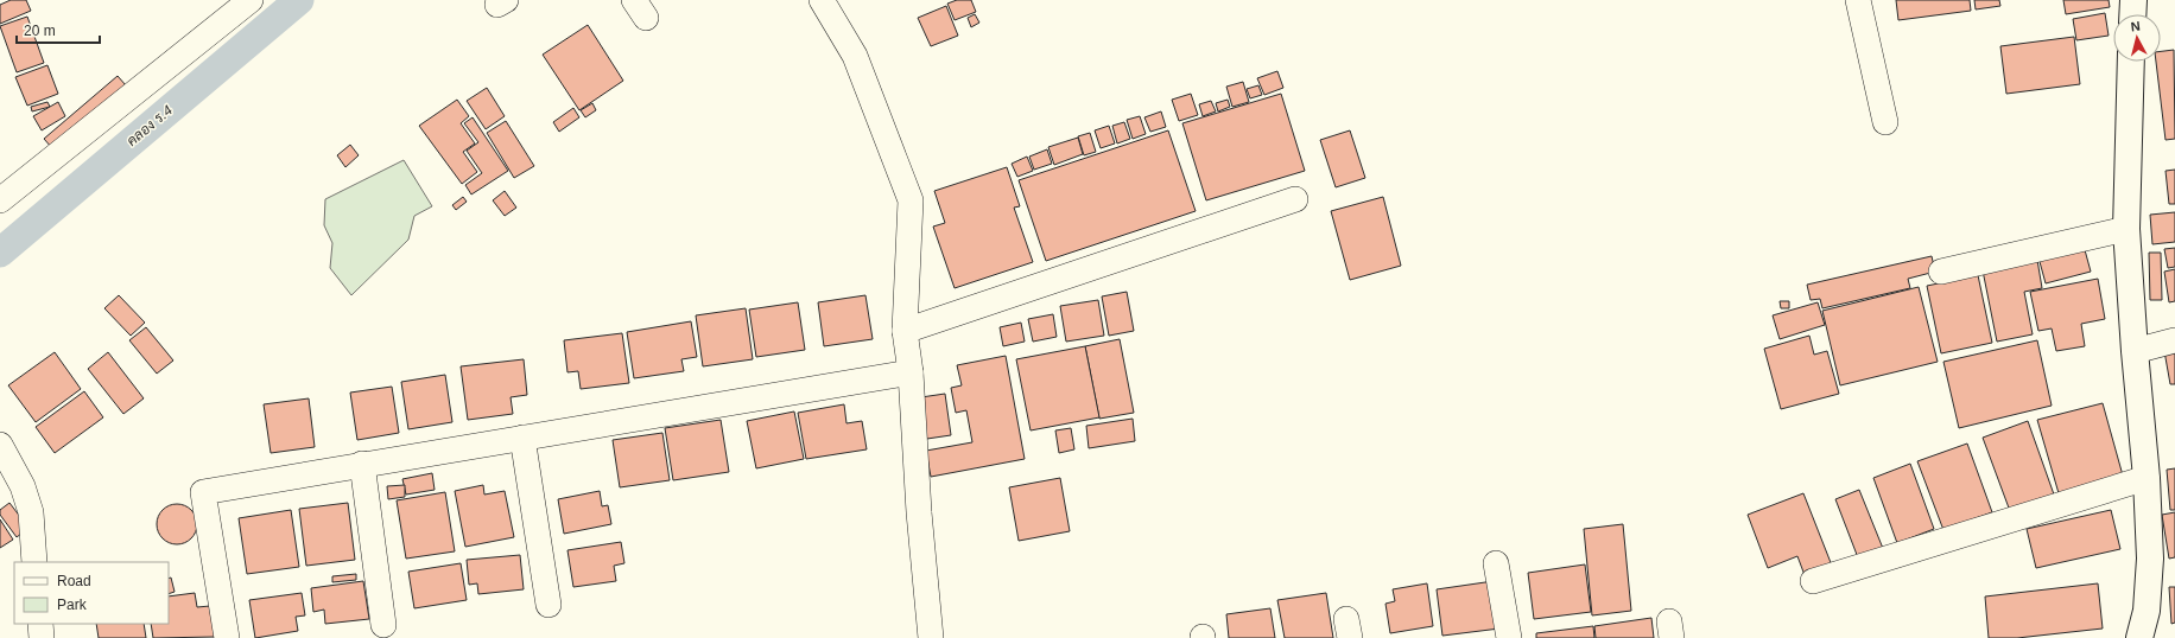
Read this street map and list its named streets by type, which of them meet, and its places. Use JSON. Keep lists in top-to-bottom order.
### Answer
{
  "water": ["คลอง ร.4"],
  "legend": ["Road", "Park"],
  "scale_bar": "20 m",
  "north": "top"
}
